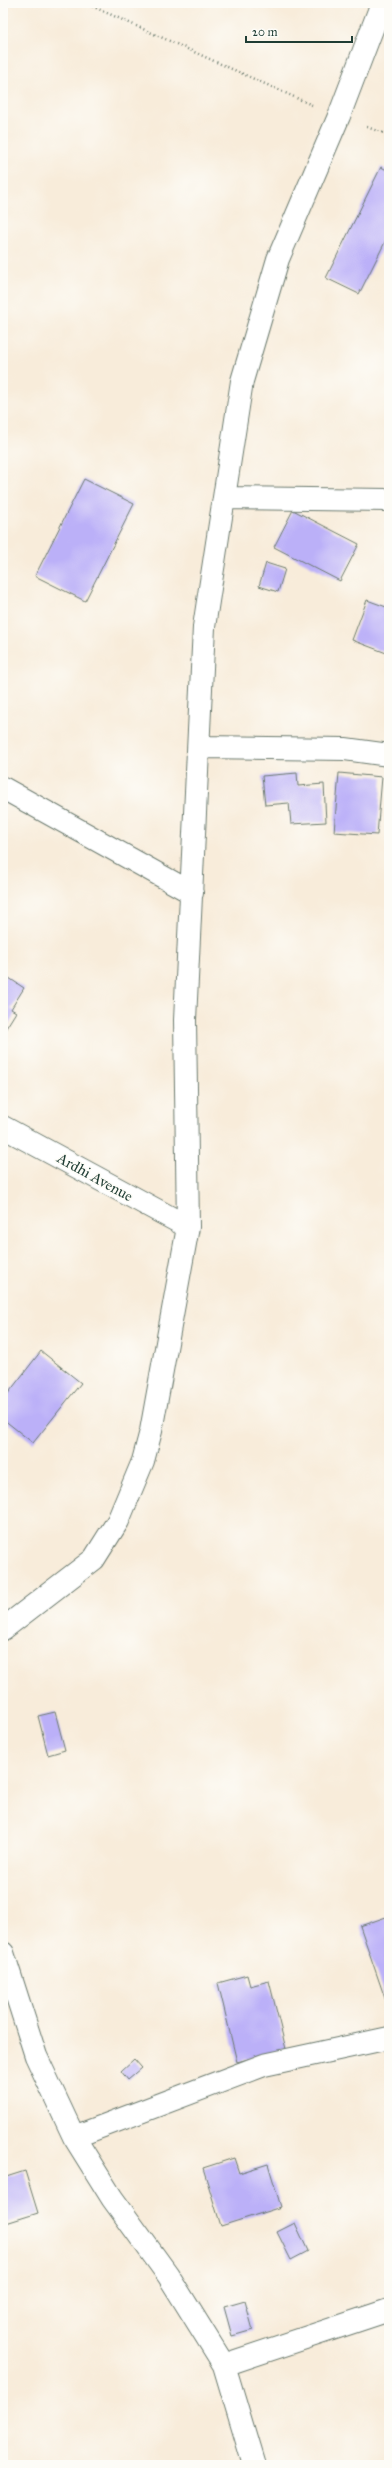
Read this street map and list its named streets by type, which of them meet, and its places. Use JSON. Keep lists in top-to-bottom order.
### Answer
{
  "streets": {
    "street": ["Ardhi Avenue"]
  },
  "scale_bar": "20 m"
}
